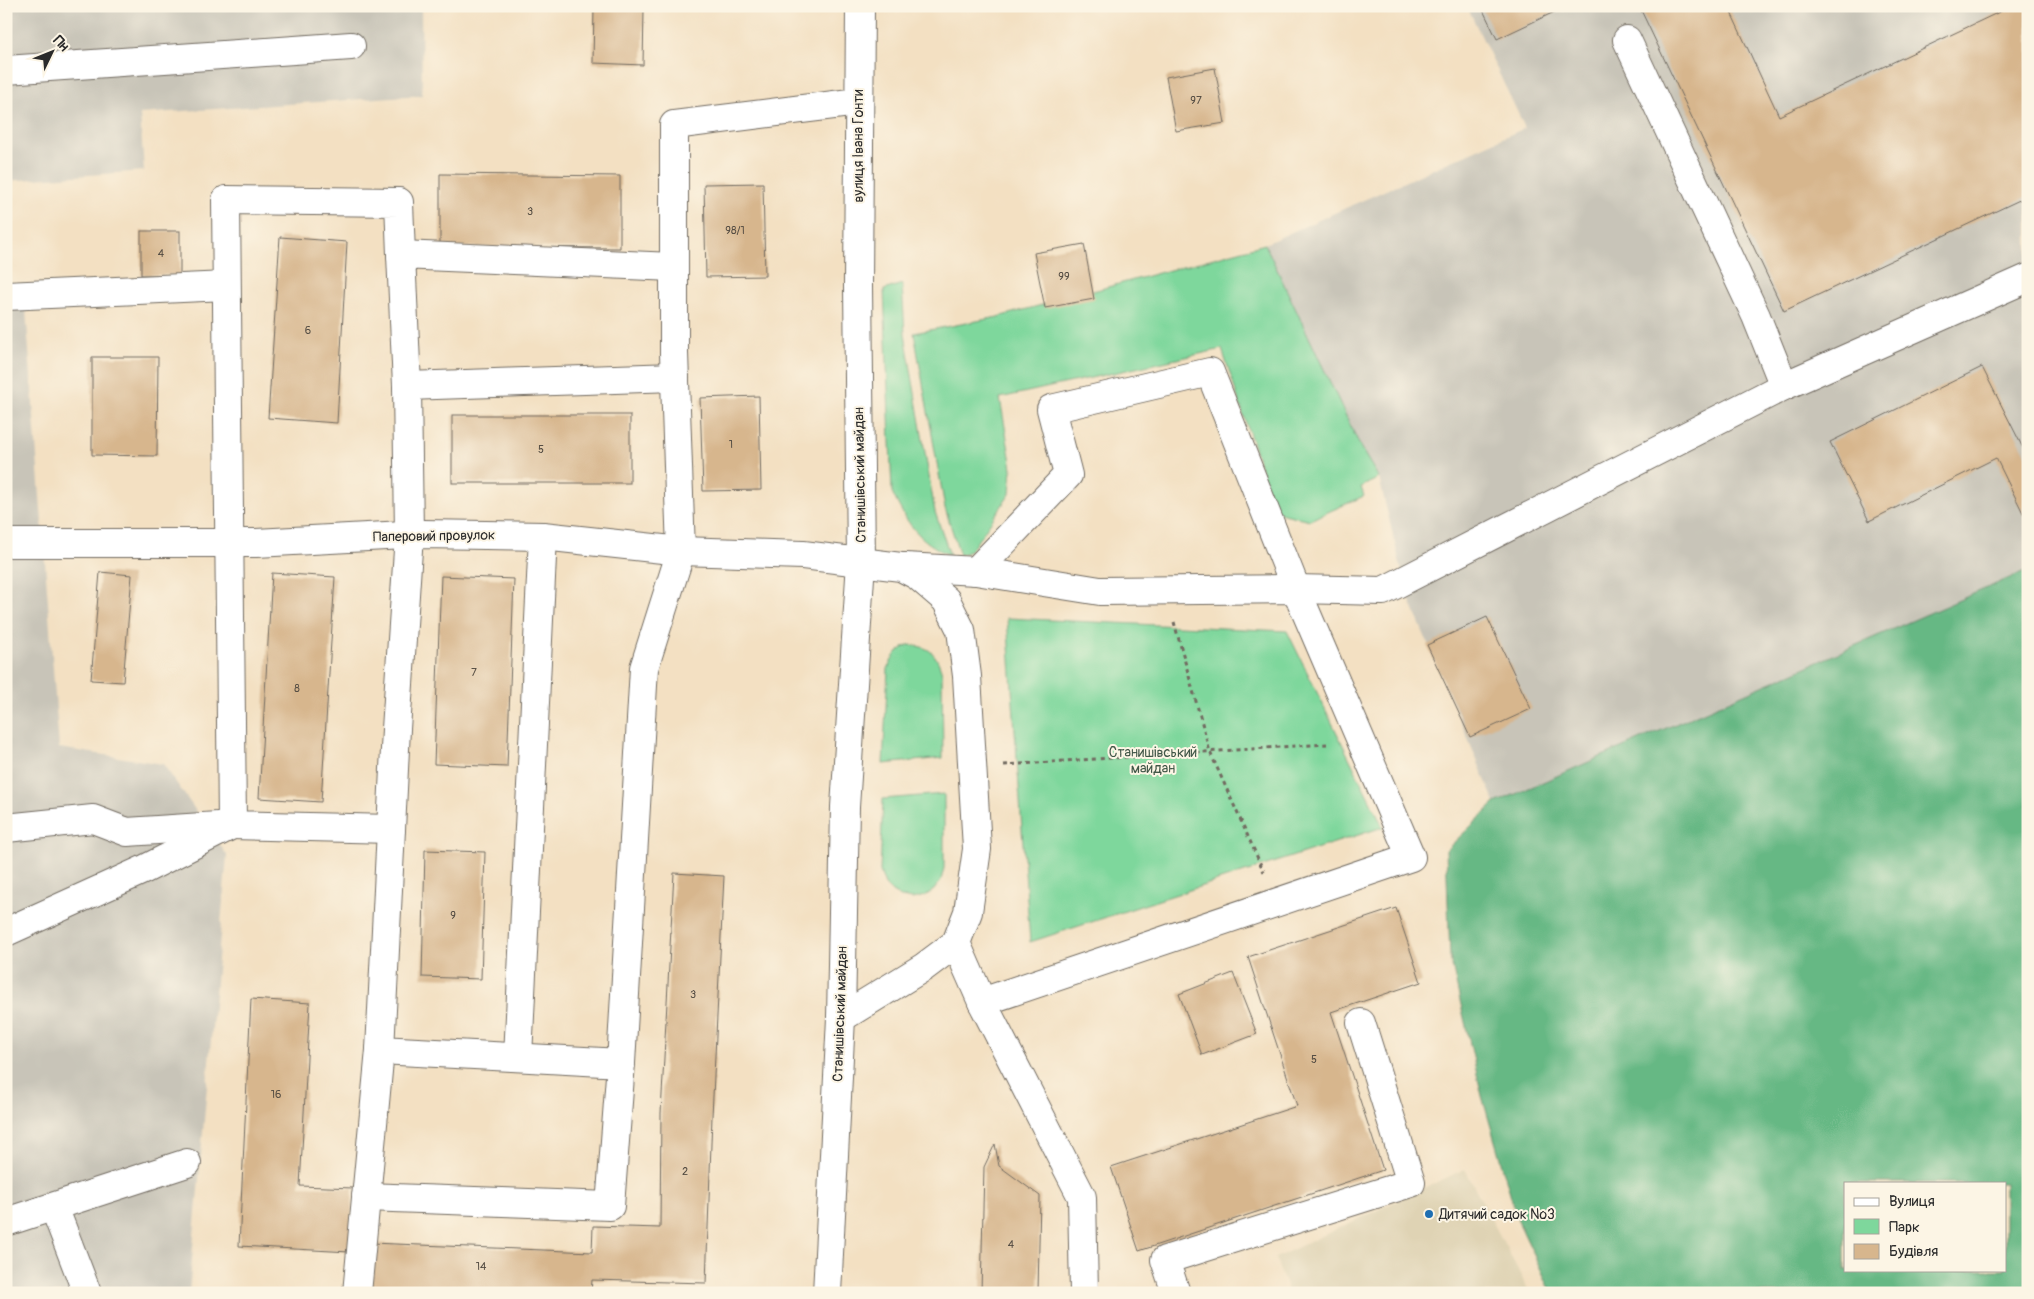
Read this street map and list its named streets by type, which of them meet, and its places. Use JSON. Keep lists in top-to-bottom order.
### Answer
{
  "streets": {
    "street": ["вулиця Івана Гонти", "Станишівський майдан", "Паперовий провулок"]
  },
  "crossings": [
    ["вулиця Івана Гонти", "Станишівський майдан"],
    ["Станишівський майдан", "Паперовий провулок"]
  ],
  "parks": ["Станишівський майдан"],
  "places": ["Дитячий садок №3"],
  "house_numbers": [
    "97",
    "3",
    "98/1",
    "4",
    "99",
    "6",
    "1",
    "5",
    "7",
    "8",
    "9",
    "3",
    "5",
    "16",
    "2",
    "4",
    "14"
  ],
  "legend": ["Вулиця", "Парк", "Будівля"],
  "north": "top right"
}
